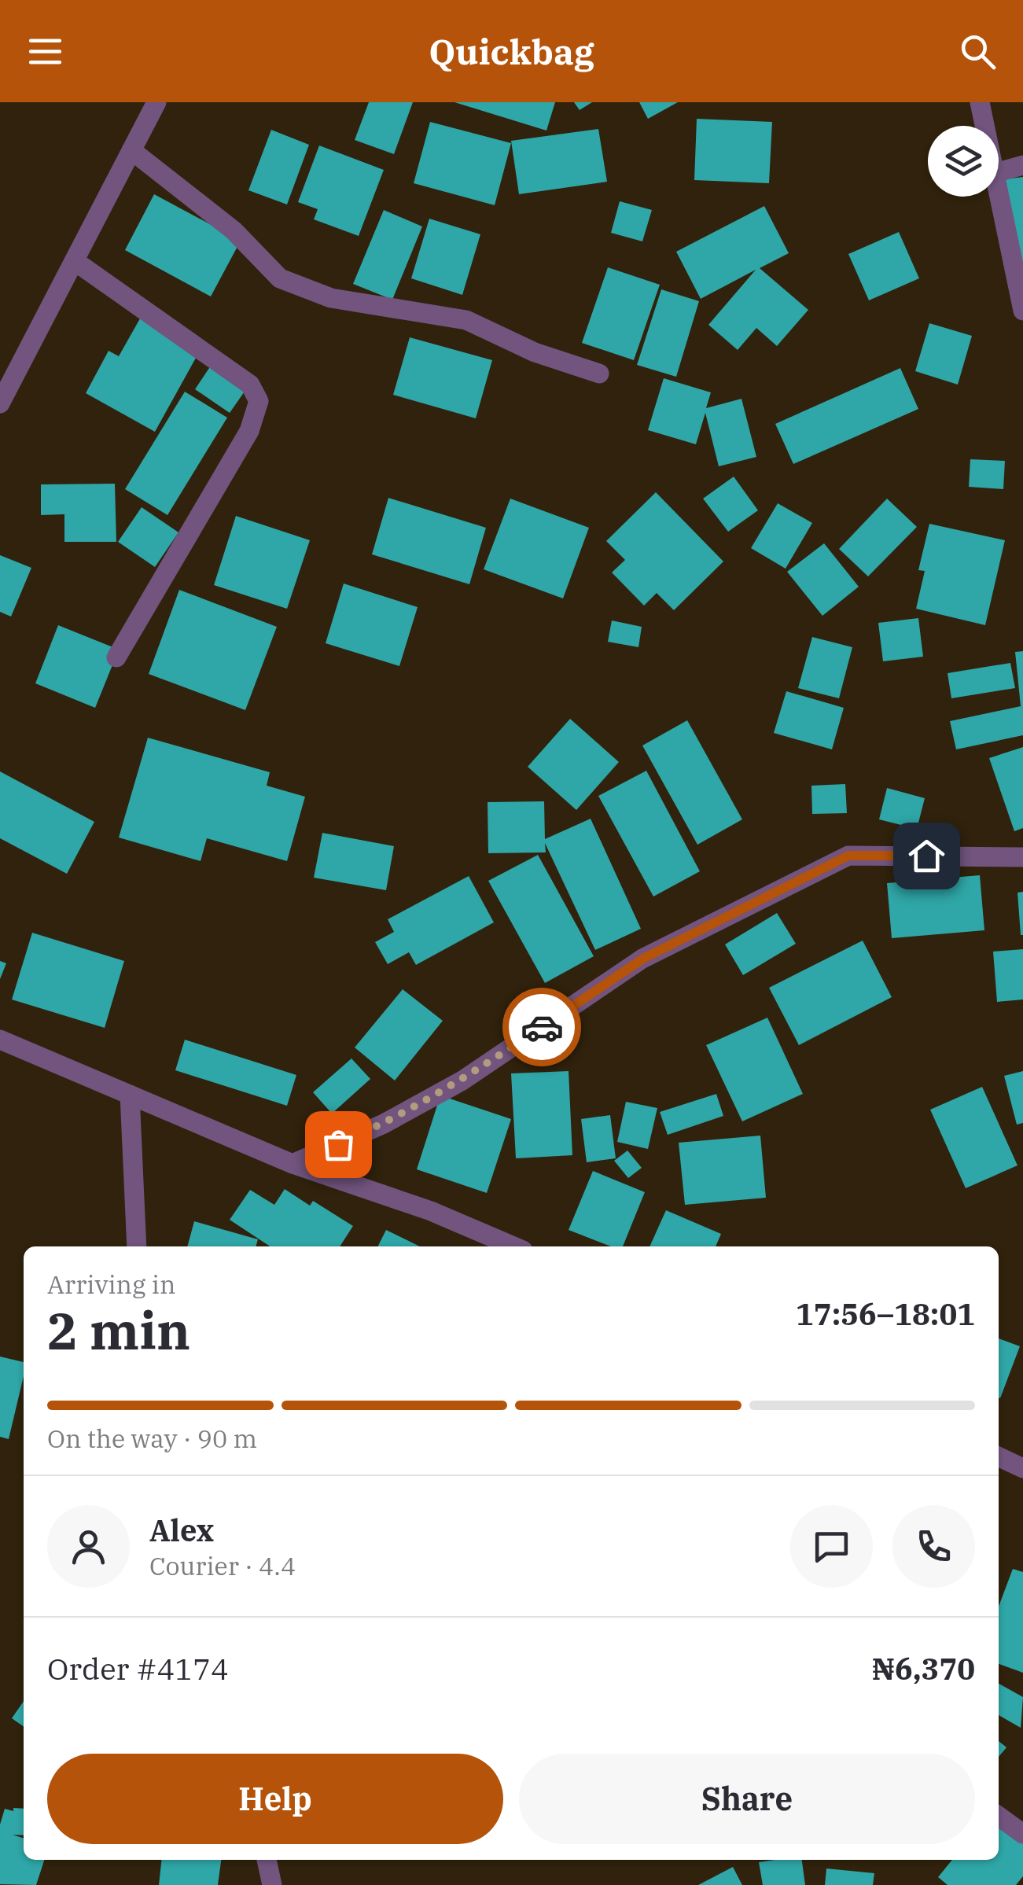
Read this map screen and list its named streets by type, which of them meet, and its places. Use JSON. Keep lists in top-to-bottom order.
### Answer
{
  "page": {
    "header": "Quickbag",
    "heading": ["2 min", "Arriving in", "17:56–18:01"],
    "panel": [
      "Alex",
      "Courier · 4.4",
      "Order #4174",
      "₦6,370"
    ],
    "bar": "On the way · 90 m",
    "buttons": ["Help", "Share"]
  }
}
